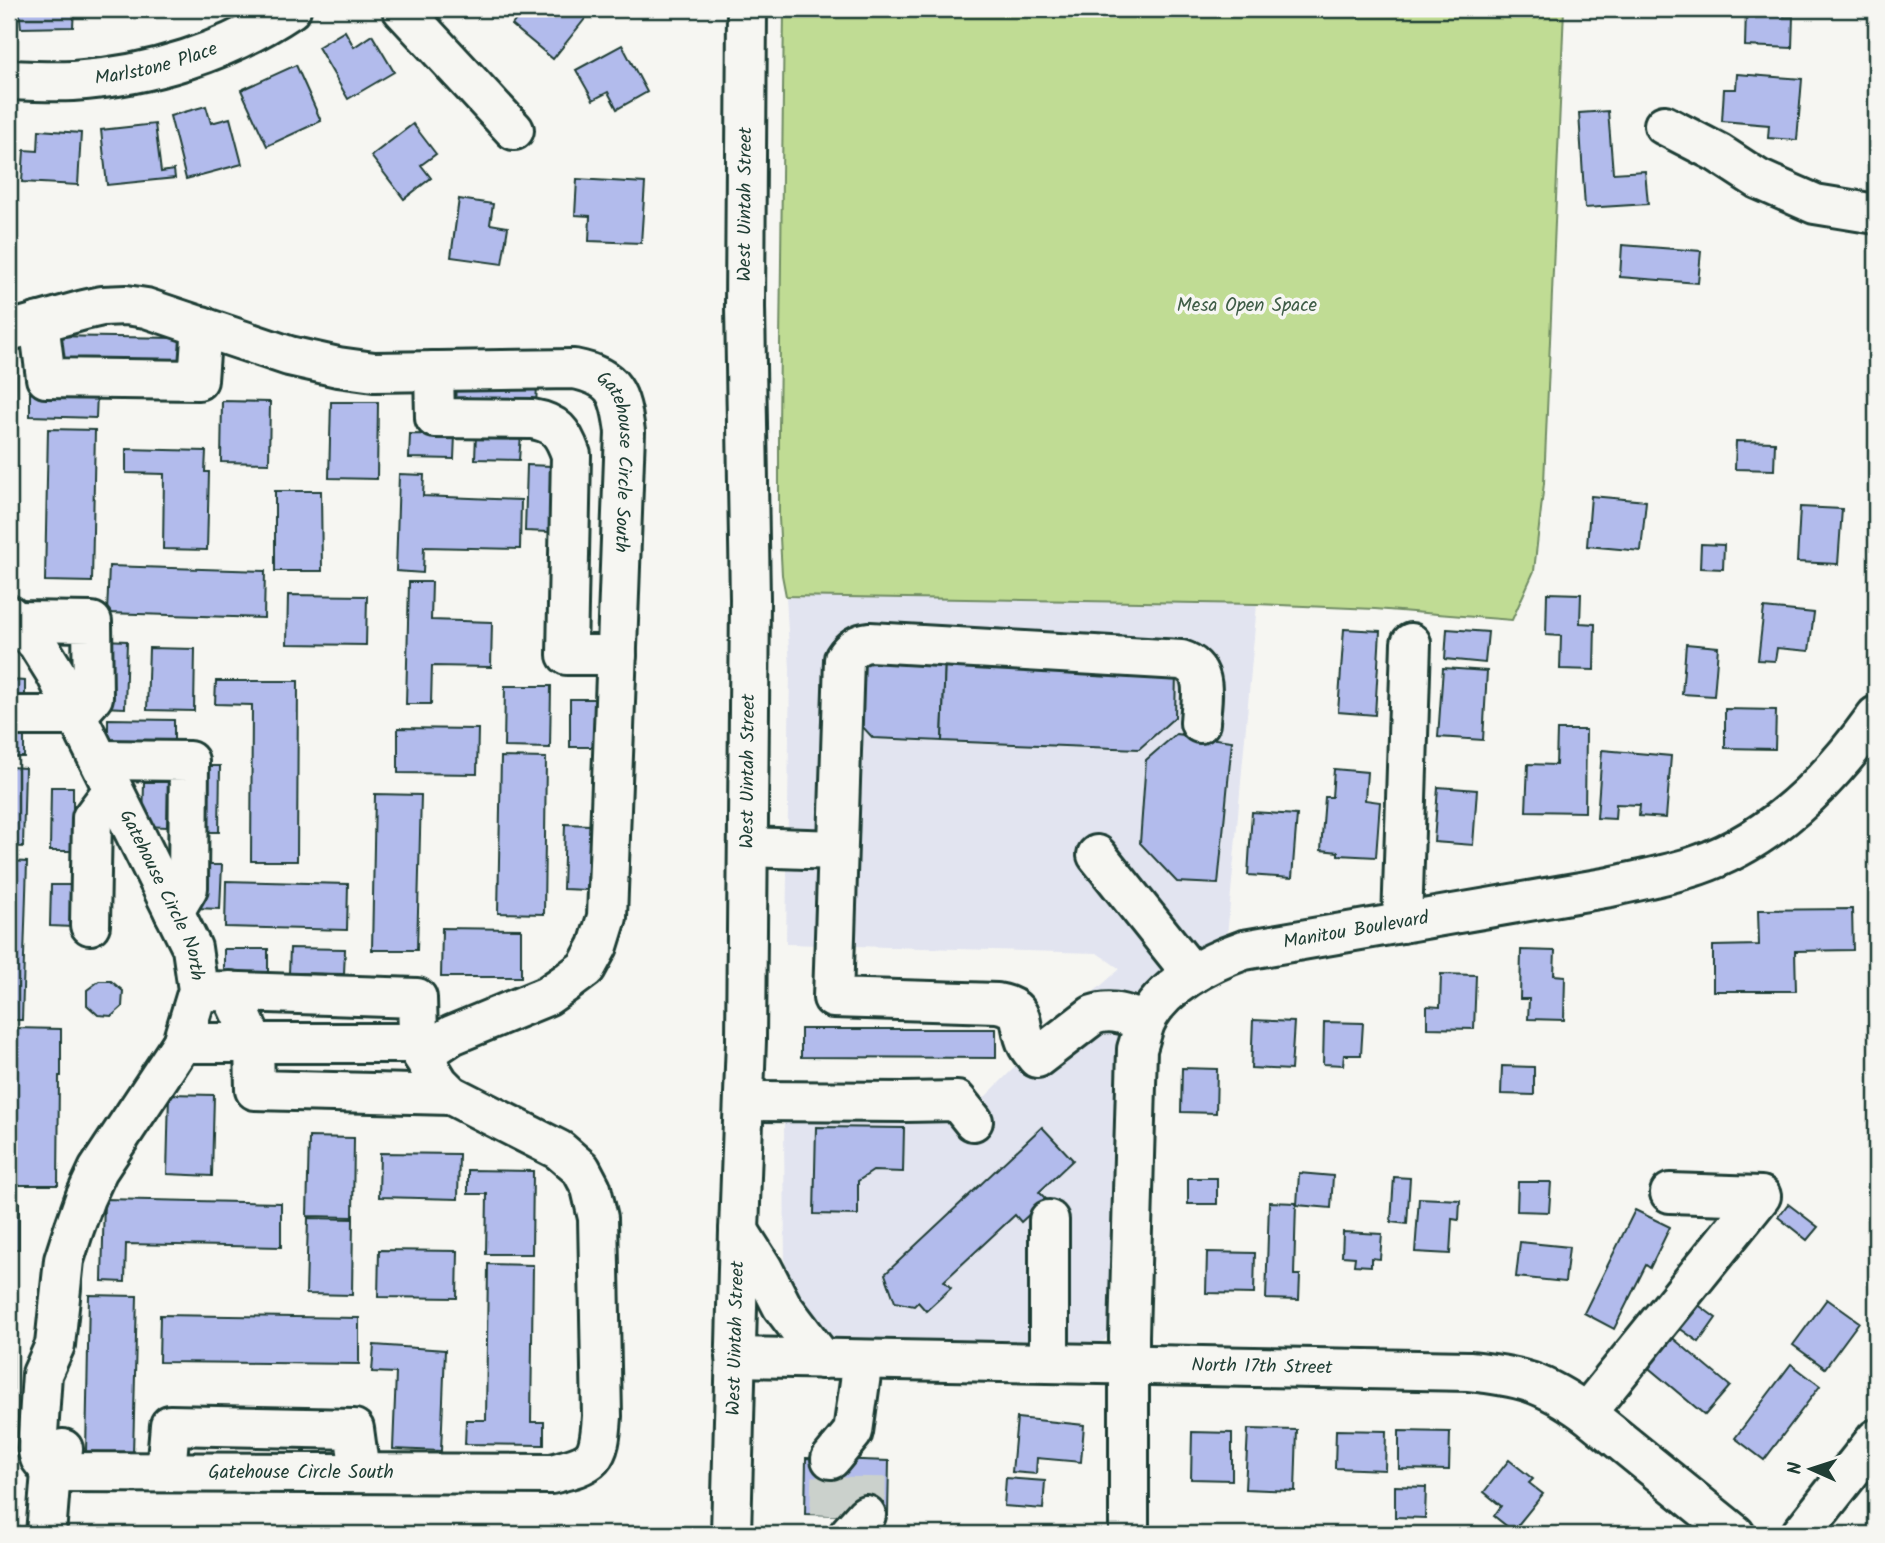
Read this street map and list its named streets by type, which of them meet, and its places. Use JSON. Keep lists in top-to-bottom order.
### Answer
{
  "streets": {
    "street": [
      "Marlstone Place",
      "West Uintah Street",
      "Gatehouse Circle South",
      "Gatehouse Circle North",
      "Manitou Boulevard",
      "North 17th Street"
    ]
  },
  "crossings": [
    ["West Uintah Street", "North 17th Street"],
    ["Gatehouse Circle South", "Gatehouse Circle North"],
    ["Manitou Boulevard", "North 17th Street"]
  ],
  "parks": ["Mesa Open Space"],
  "north": "left"
}
